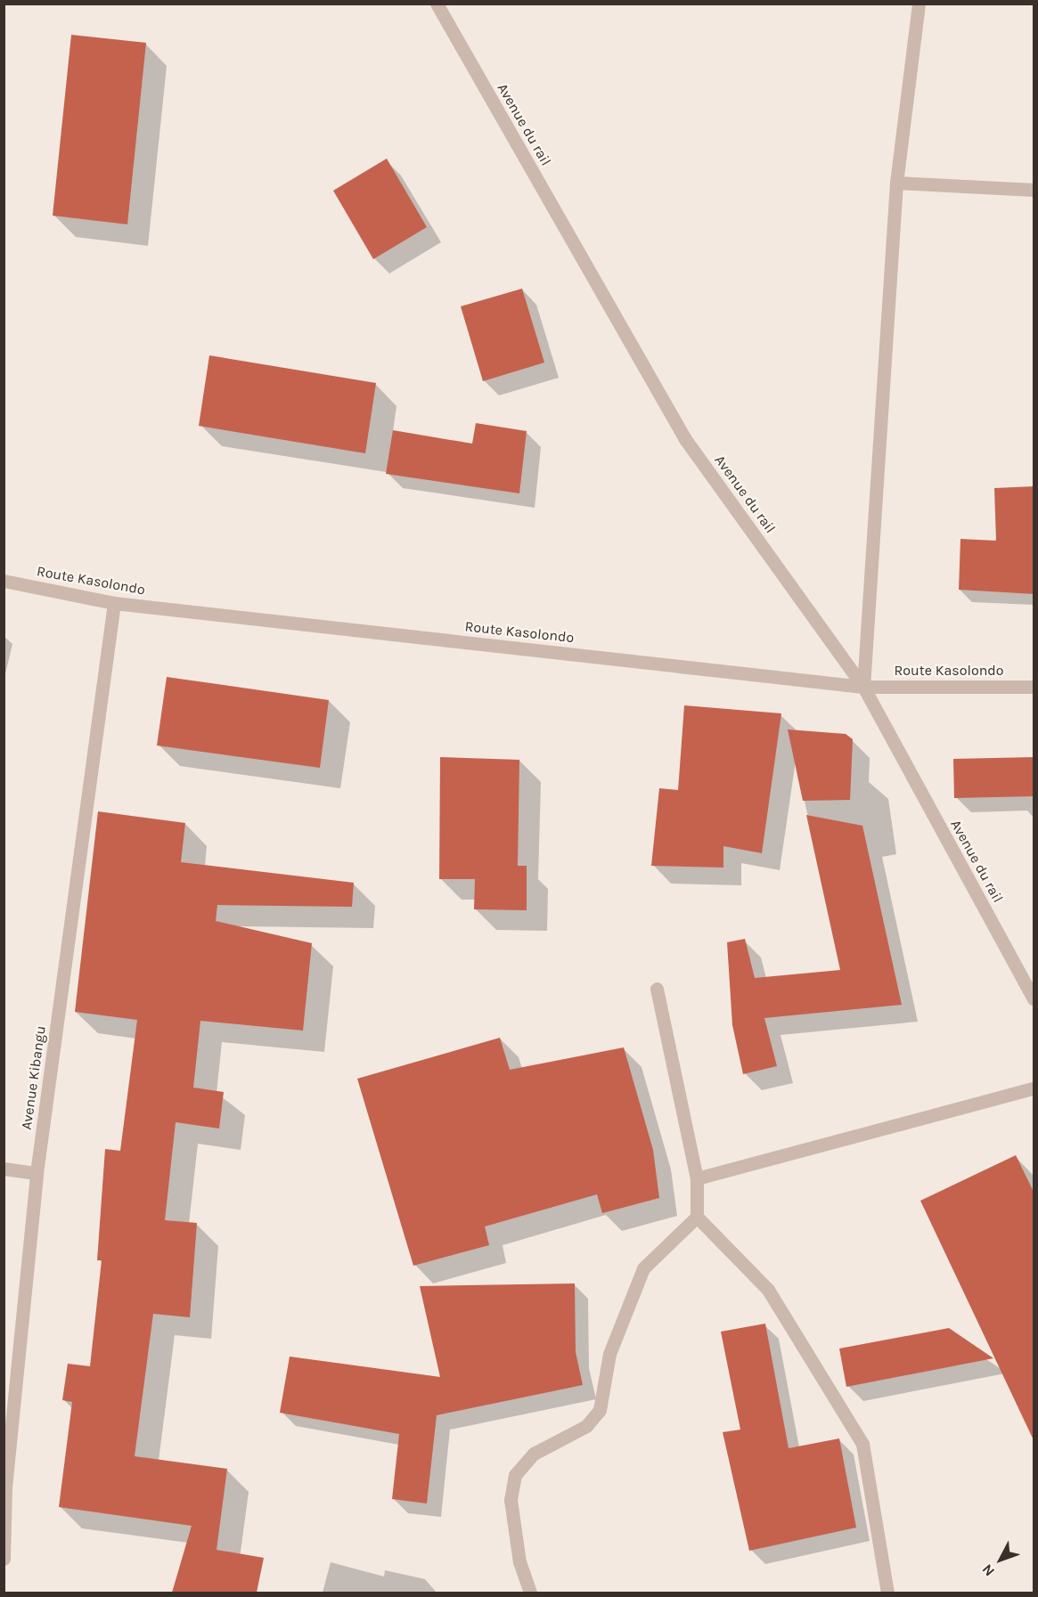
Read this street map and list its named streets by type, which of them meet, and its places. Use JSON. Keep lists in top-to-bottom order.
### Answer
{
  "streets": {
    "street": ["Avenue du rail", "Route Kasolondo", "Avenue Kibangu"]
  },
  "crossings": [
    ["Avenue du rail", "Route Kasolondo"],
    ["Route Kasolondo", "Avenue Kibangu"]
  ],
  "north": "bottom left"
}
